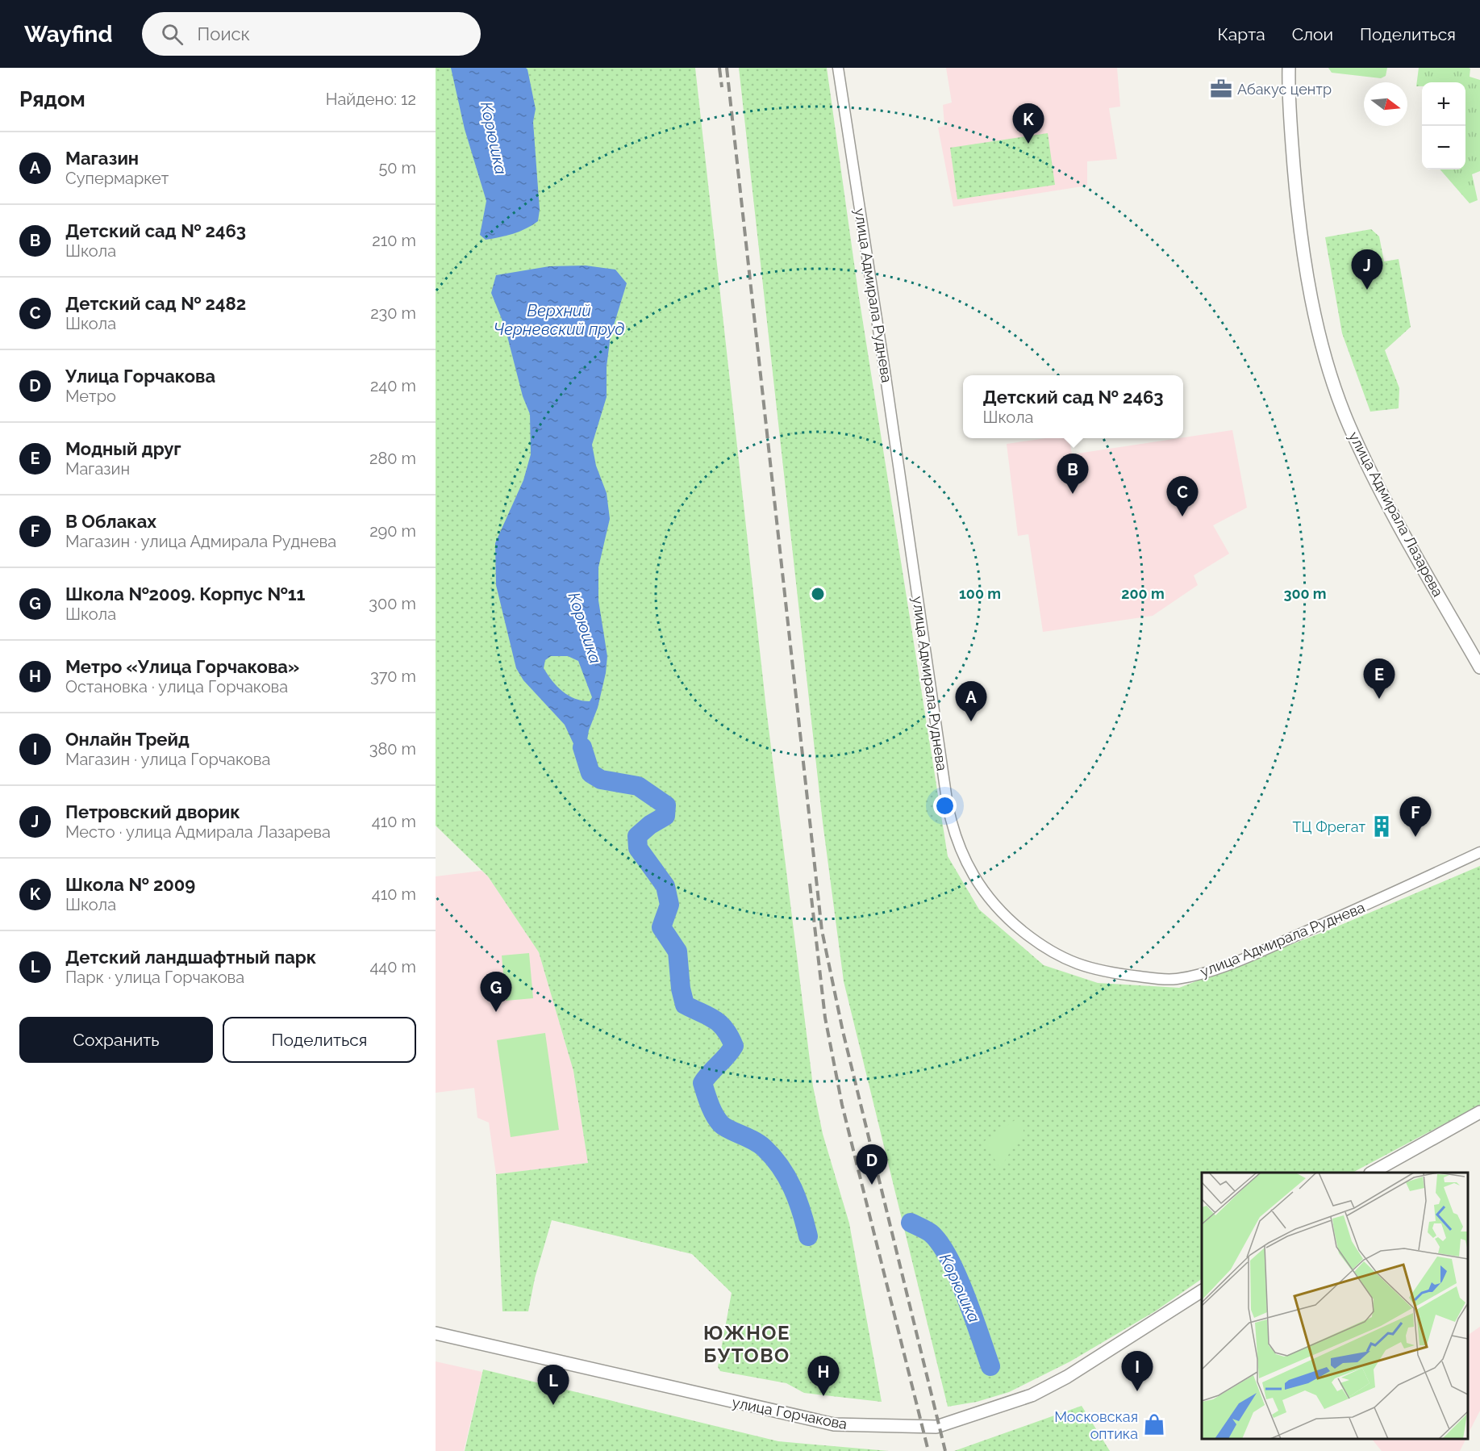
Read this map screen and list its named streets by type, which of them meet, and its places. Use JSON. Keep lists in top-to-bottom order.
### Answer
{
  "streets": {
    "street": ["улица Адмирала Руднева", "улица Адмирала Лазарева", "улица Горчакова"]
  },
  "districts": ["ЮЖНОЕ БУТОВО"],
  "water": ["Корюшка", "Верхний Черневский пруд"],
  "places": {
    "office": ["Абакус центр"],
    "building": ["ТЦ Фрегат"],
    "shop": ["Московская оптика"]
  },
  "north": "right",
  "page": {
    "header": "Wayfind",
    "search": "Поиск",
    "nav": ["Карта", "Слои", "Поделиться"],
    "heading": ["Рядом", "Найдено: 12"],
    "map_buttons": ["+", "−"],
    "pins": [
      "K",
      "J",
      "B",
      "C",
      "E",
      "A",
      "F",
      "G",
      "D",
      "I",
      "H",
      "L"
    ],
    "list": [
      {
        "mark": "A",
        "name": "Магазин",
        "note": "Супермаркет",
        "value": "50 m"
      },
      {
        "mark": "B",
        "name": "Детский сад № 2463",
        "note": "Школа",
        "value": "210 m"
      },
      {
        "mark": "C",
        "name": "Детский сад № 2482",
        "note": "Школа",
        "value": "230 m"
      },
      {
        "mark": "D",
        "name": "Улица Горчакова",
        "note": "Метро",
        "value": "240 m"
      },
      {
        "mark": "E",
        "name": "Модный друг",
        "note": "Магазин",
        "value": "280 m"
      },
      {
        "mark": "F",
        "name": "В Облаках",
        "note": "Магазин · улица Адмирала Руднева",
        "value": "290 m"
      },
      {
        "mark": "G",
        "name": "Школа №2009. Корпус №11",
        "note": "Школа",
        "value": "300 m"
      },
      {
        "mark": "H",
        "name": "Метро «Улица Горчакова»",
        "note": "Остановка · улица Горчакова",
        "value": "370 m"
      },
      {
        "mark": "I",
        "name": "Онлайн Трейд",
        "note": "Магазин · улица Горчакова",
        "value": "380 m"
      },
      {
        "mark": "J",
        "name": "Петровский дворик",
        "note": "Место · улица Адмирала Лазарева",
        "value": "410 m"
      },
      {
        "mark": "K",
        "name": "Школа № 2009",
        "note": "Школа",
        "value": "410 m"
      },
      {
        "mark": "L",
        "name": "Детский ландшафтный парк",
        "note": "Парк · улица Горчакова",
        "value": "440 m"
      }
    ],
    "popup": ["Детский сад № 2463", "Школа"],
    "buttons": ["Сохранить", "Поделиться"]
  },
  "rings": ["100 m", "200 m", "300 m"]
}
